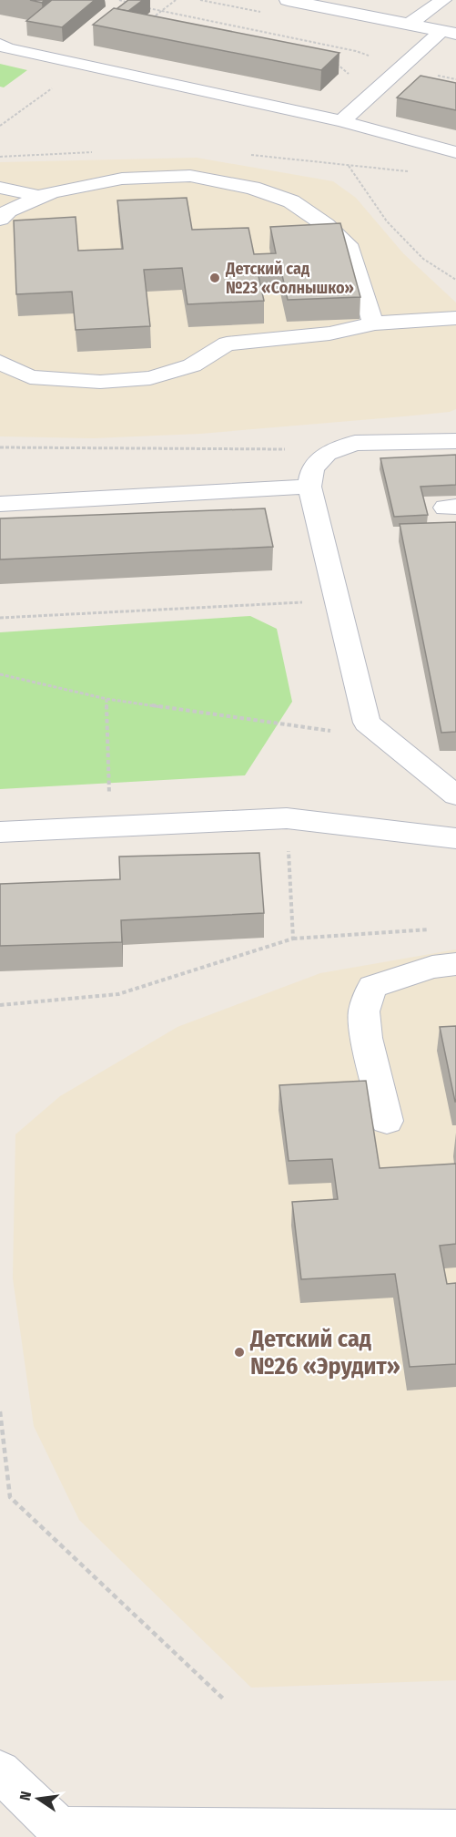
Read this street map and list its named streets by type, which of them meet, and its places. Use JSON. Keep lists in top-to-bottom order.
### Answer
{
  "places": ["Детский сад №23 «Солнышко»", "Детский сад №26 «Эрудит»"],
  "north": "left"
}
